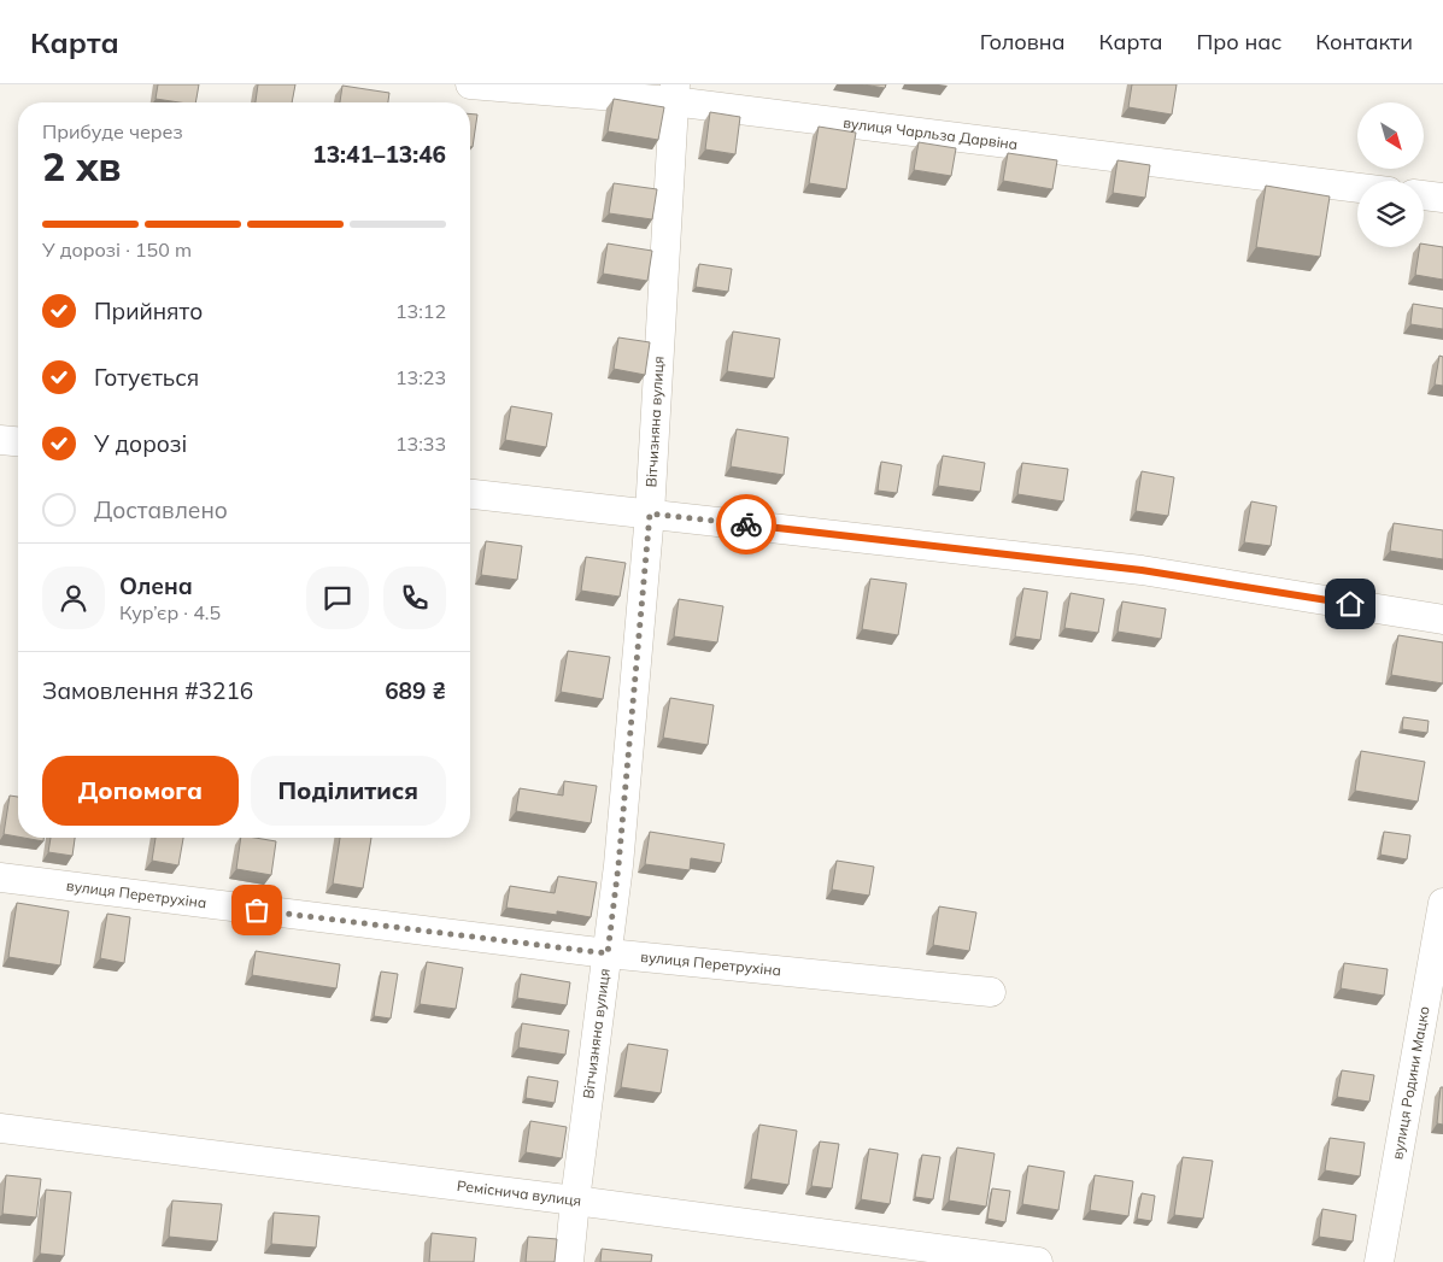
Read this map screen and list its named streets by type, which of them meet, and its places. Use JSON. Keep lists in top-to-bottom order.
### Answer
{
  "streets": {
    "street": [
      "вулиця Чарльза Дарвіна",
      "Вітчизняна вулиця",
      "вулиця Перетрухіна",
      "вулиця Родини Мацко",
      "Реміснича вулиця"
    ]
  },
  "crossings": [
    ["вулиця Чарльза Дарвіна", "Вітчизняна вулиця"],
    ["Вітчизняна вулиця", "вулиця Перетрухіна"],
    ["Вітчизняна вулиця", "Реміснича вулиця"]
  ],
  "north": "bottom right",
  "page": {
    "header": "Карта",
    "nav": [
      "Головна",
      "Карта",
      "Про нас",
      "Контакти"
    ],
    "heading": ["2 хв", "Прибуде через", "13:41–13:46"],
    "panel": [
      "Олена",
      "Кур’єр · 4.5",
      "Замовлення #3216",
      "689 ₴"
    ],
    "bar": "У дорозі · 150 m",
    "list": [
      ["Прийнято", "13:12"],
      ["Готується", "13:23"],
      ["У дорозі", "13:33"],
      "Доставлено"
    ],
    "buttons": ["Допомога", "Поділитися"]
  }
}
